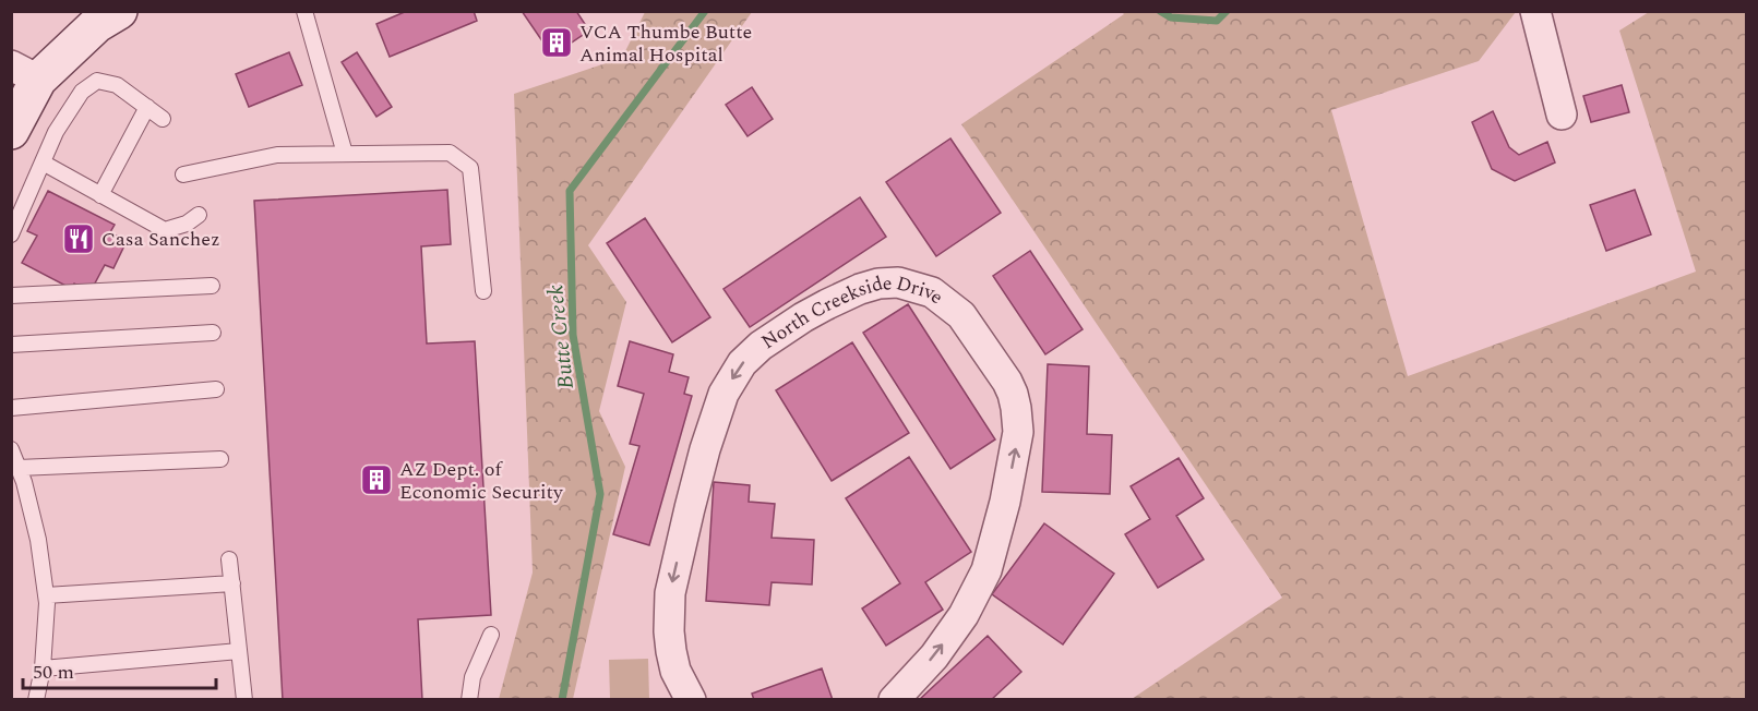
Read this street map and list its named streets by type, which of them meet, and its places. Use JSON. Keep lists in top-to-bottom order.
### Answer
{
  "streets": {
    "street": ["North Creekside Drive"]
  },
  "water": ["Butte Creek"],
  "places": {
    "building": ["VCA Thumbe Butte Animal Hospital", "AZ Dept. of Economic Security"],
    "restaurant": ["Casa Sanchez"]
  },
  "scale_bar": "50 m"
}
